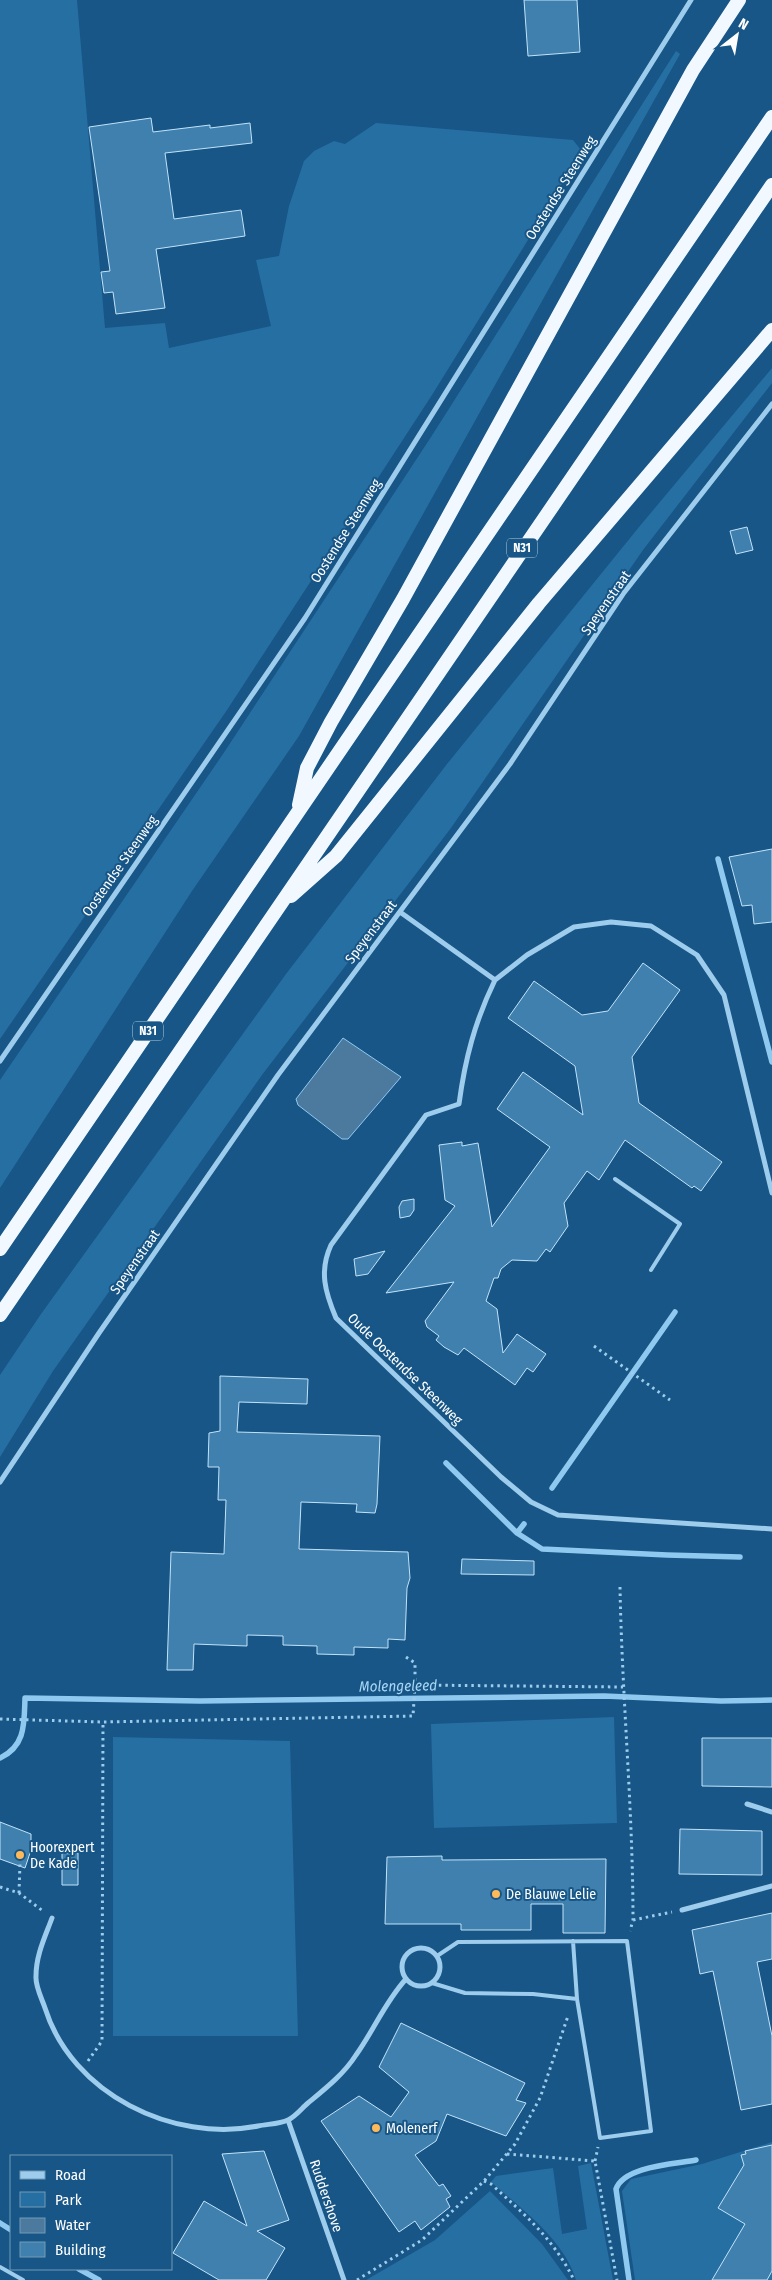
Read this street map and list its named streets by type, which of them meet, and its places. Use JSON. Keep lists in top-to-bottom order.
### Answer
{
  "streets": {
    "highway": ["N31"],
    "street": [
      "Oostendse Steenweg",
      "Speyenstraat",
      "Oude Oostendse Steenweg",
      "Ruddershove"
    ]
  },
  "water": ["Molengeleed"],
  "places": ["Hoorexpert De Kade", "De Blauwe Lelie", "Molenerf"],
  "legend": [
    "Road",
    "Park",
    "Water",
    "Building"
  ],
  "north": "top right"
}
